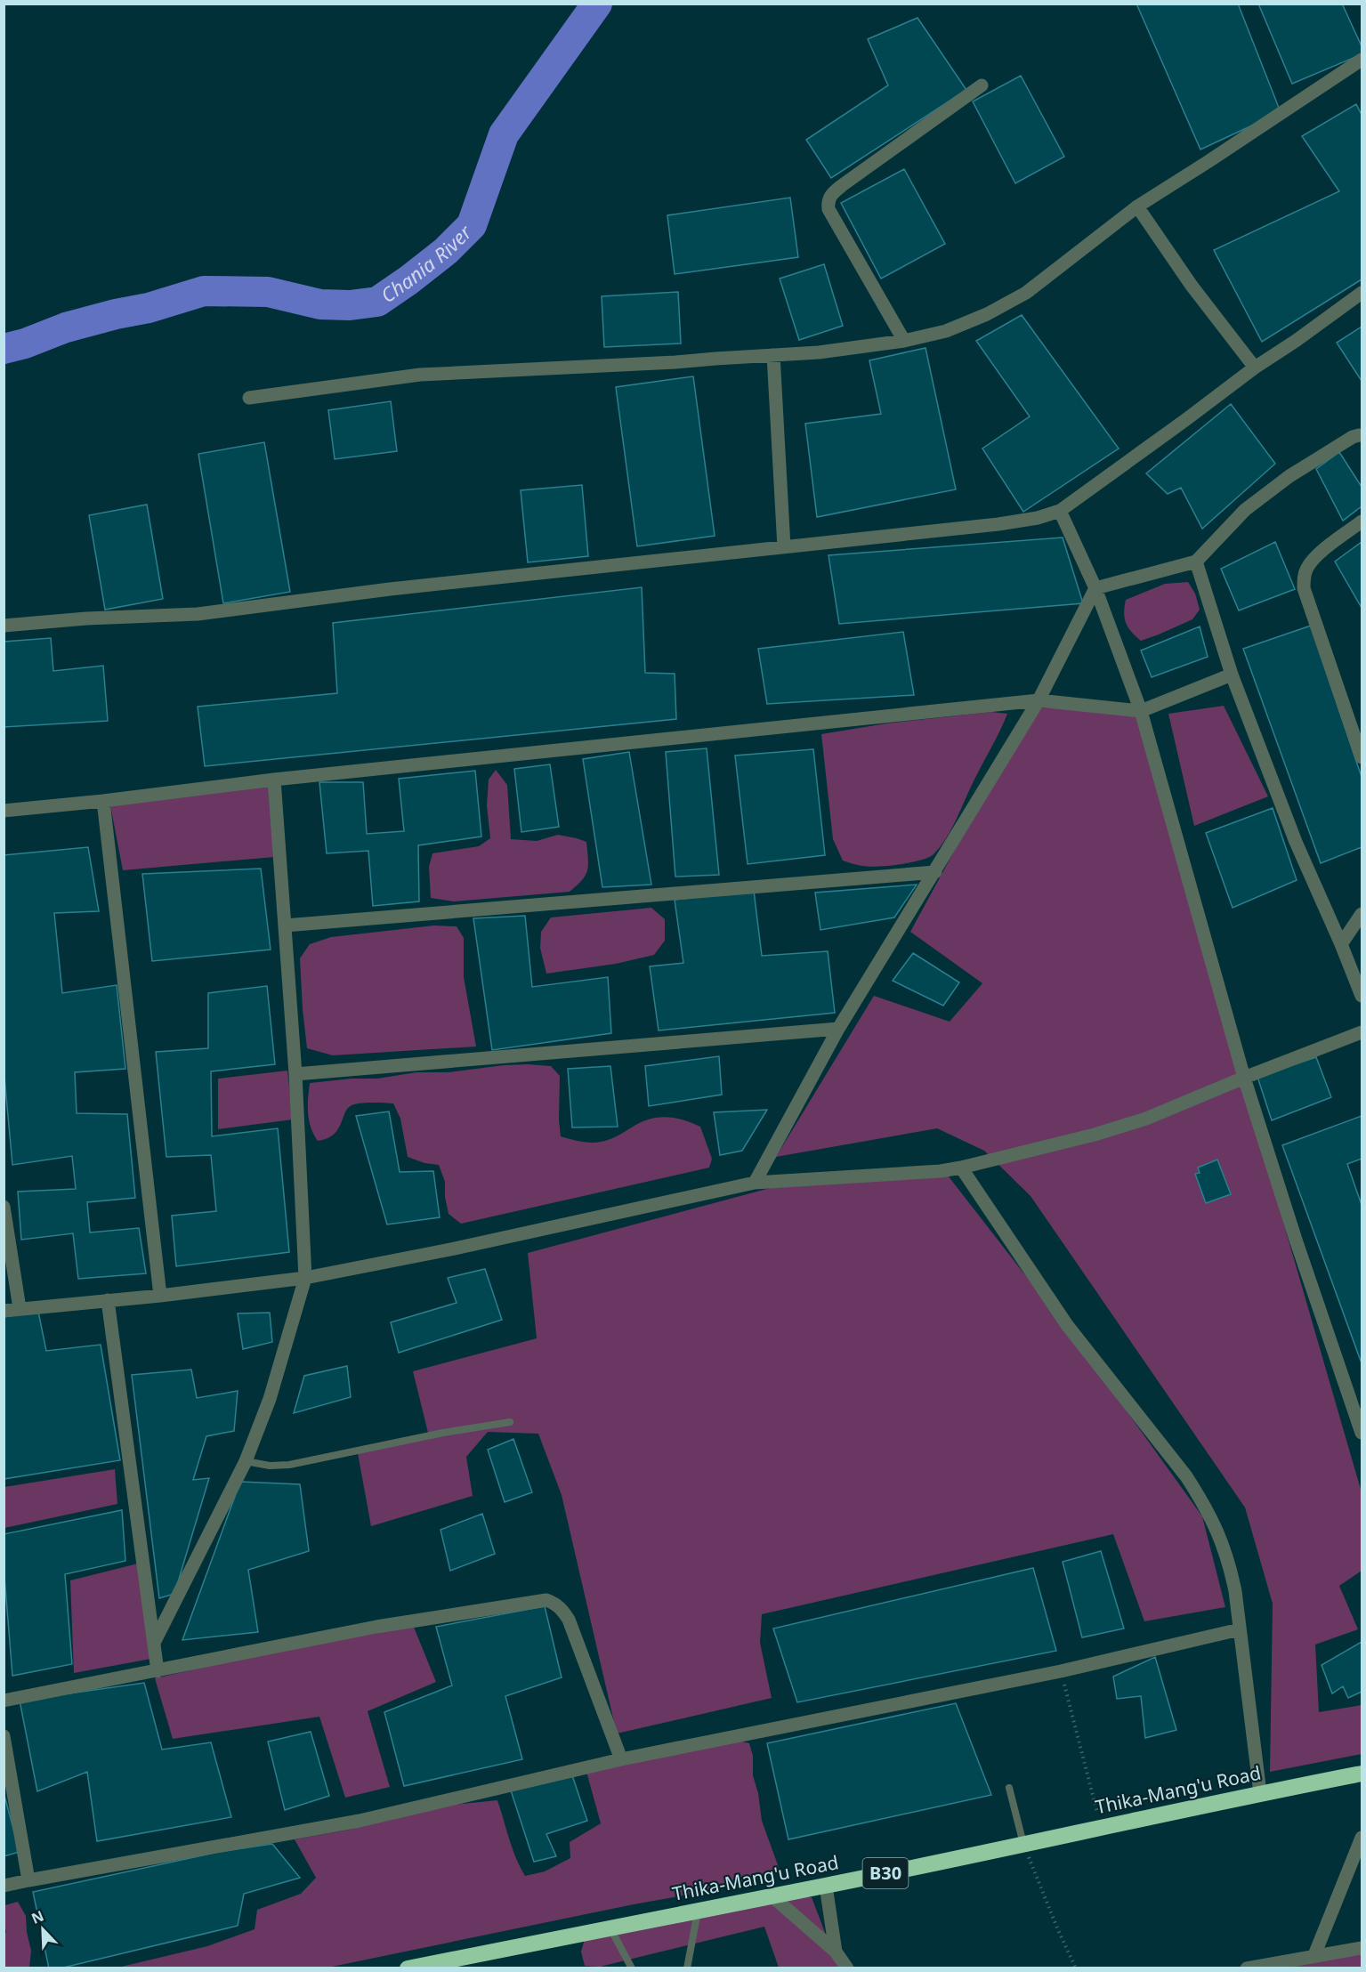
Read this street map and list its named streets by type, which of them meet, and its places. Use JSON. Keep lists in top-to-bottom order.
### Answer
{
  "streets": {
    "highway": ["Thika-Mang'u Road", "B30"]
  },
  "water": ["Chania River"],
  "north": "top left"
}
